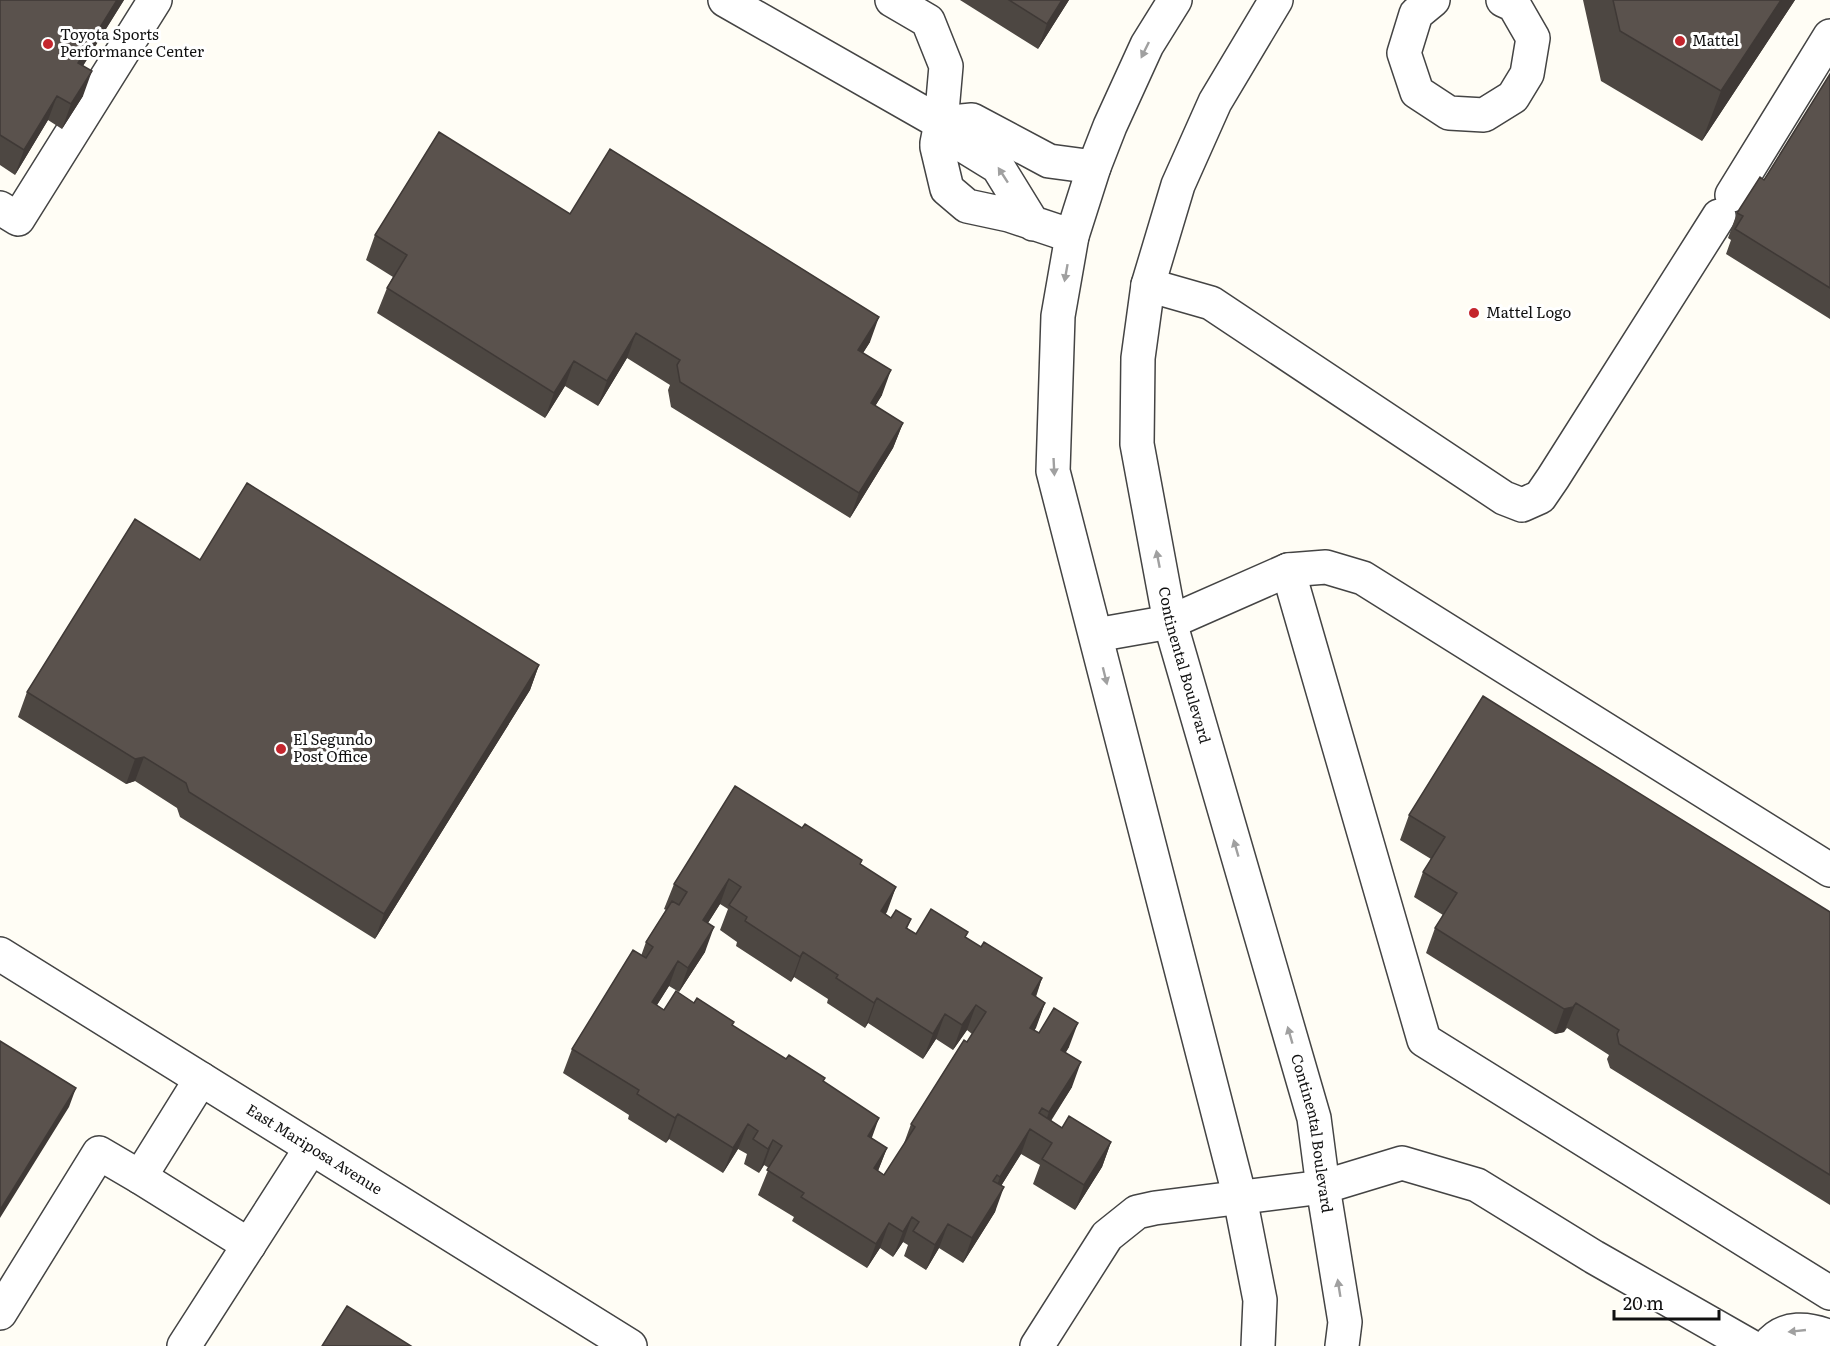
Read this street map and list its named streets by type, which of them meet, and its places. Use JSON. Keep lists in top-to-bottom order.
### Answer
{
  "streets": {
    "street": ["Continental Boulevard", "East Mariposa Avenue"]
  },
  "places": [
    "Mattel",
    "Toyota Sports Performance Center",
    "Mattel Logo",
    "El Segundo Post Office"
  ],
  "scale_bar": "20 m"
}
